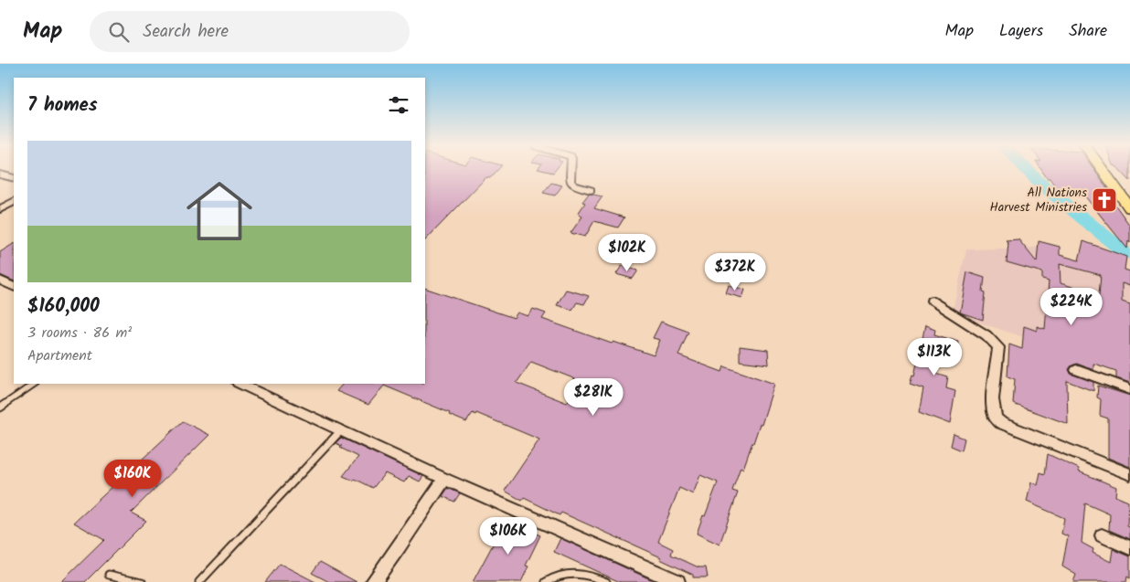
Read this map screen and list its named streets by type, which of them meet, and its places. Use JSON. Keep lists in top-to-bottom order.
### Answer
{
  "places": {
    "church": ["All Nations Harvest Ministries"]
  },
  "page": {
    "header": "Map",
    "search": "Search here",
    "nav": ["Map", "Layers", "Share"],
    "heading": "7 homes",
    "list": [
      {
        "name": "$160,000",
        "note": "3 rooms · 86 m² · Apartment"
      }
    ],
    "price": [
      "$102K",
      "$372K",
      "$224K",
      "$113K",
      "$281K",
      "$160K",
      "$106K"
    ]
  }
}
